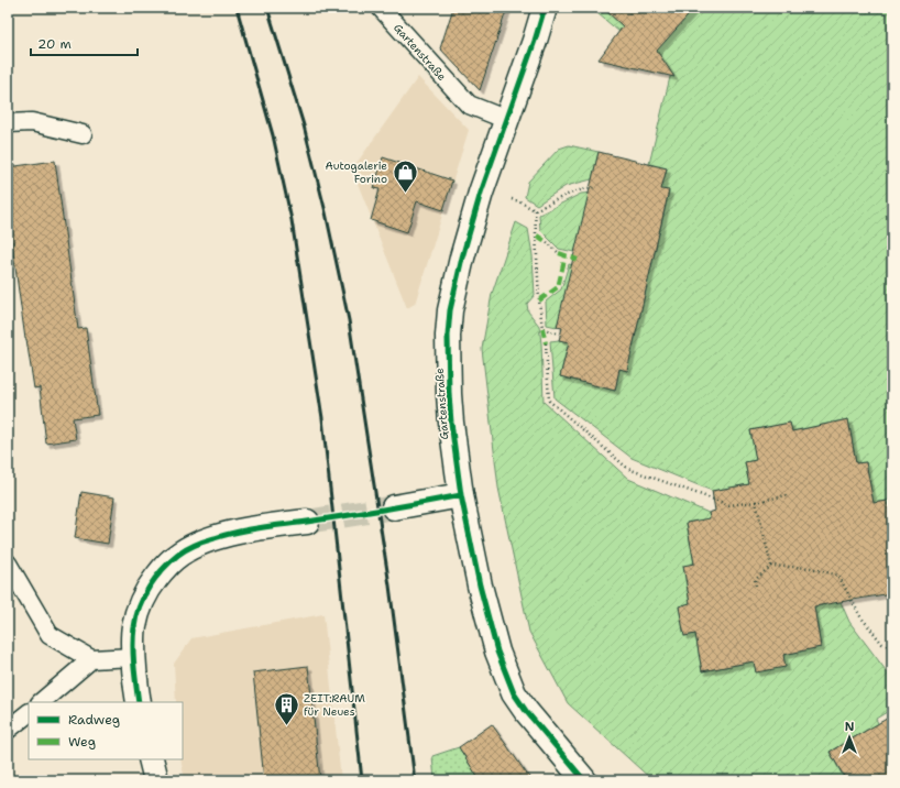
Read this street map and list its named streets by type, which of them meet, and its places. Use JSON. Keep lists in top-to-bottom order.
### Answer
{
  "streets": {
    "street": ["Gartenstraße"]
  },
  "places": {
    "shop": ["Autogalerie Forino"],
    "building": ["ZEIT:RAUM für Neues"]
  },
  "legend": ["Radweg", "Weg"],
  "scale_bar": "20 m",
  "north": "top"
}
